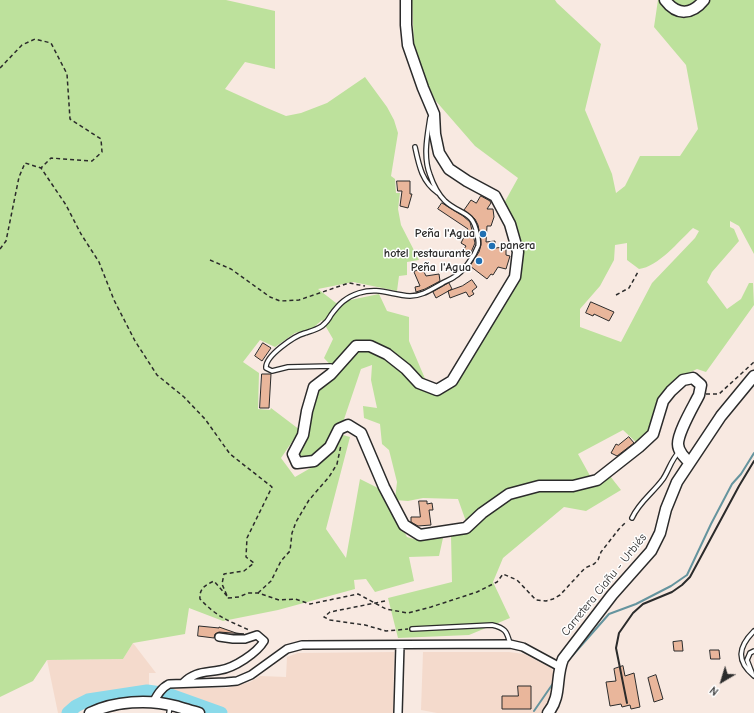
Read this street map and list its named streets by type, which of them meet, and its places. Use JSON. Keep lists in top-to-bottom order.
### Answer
{
  "streets": {
    "street": ["Carretera Ciañu - Urbiés"]
  },
  "places": ["Peña l'Agua", "panera", "hotel restaurante Peña l'Agua"],
  "north": "bottom left"
}
